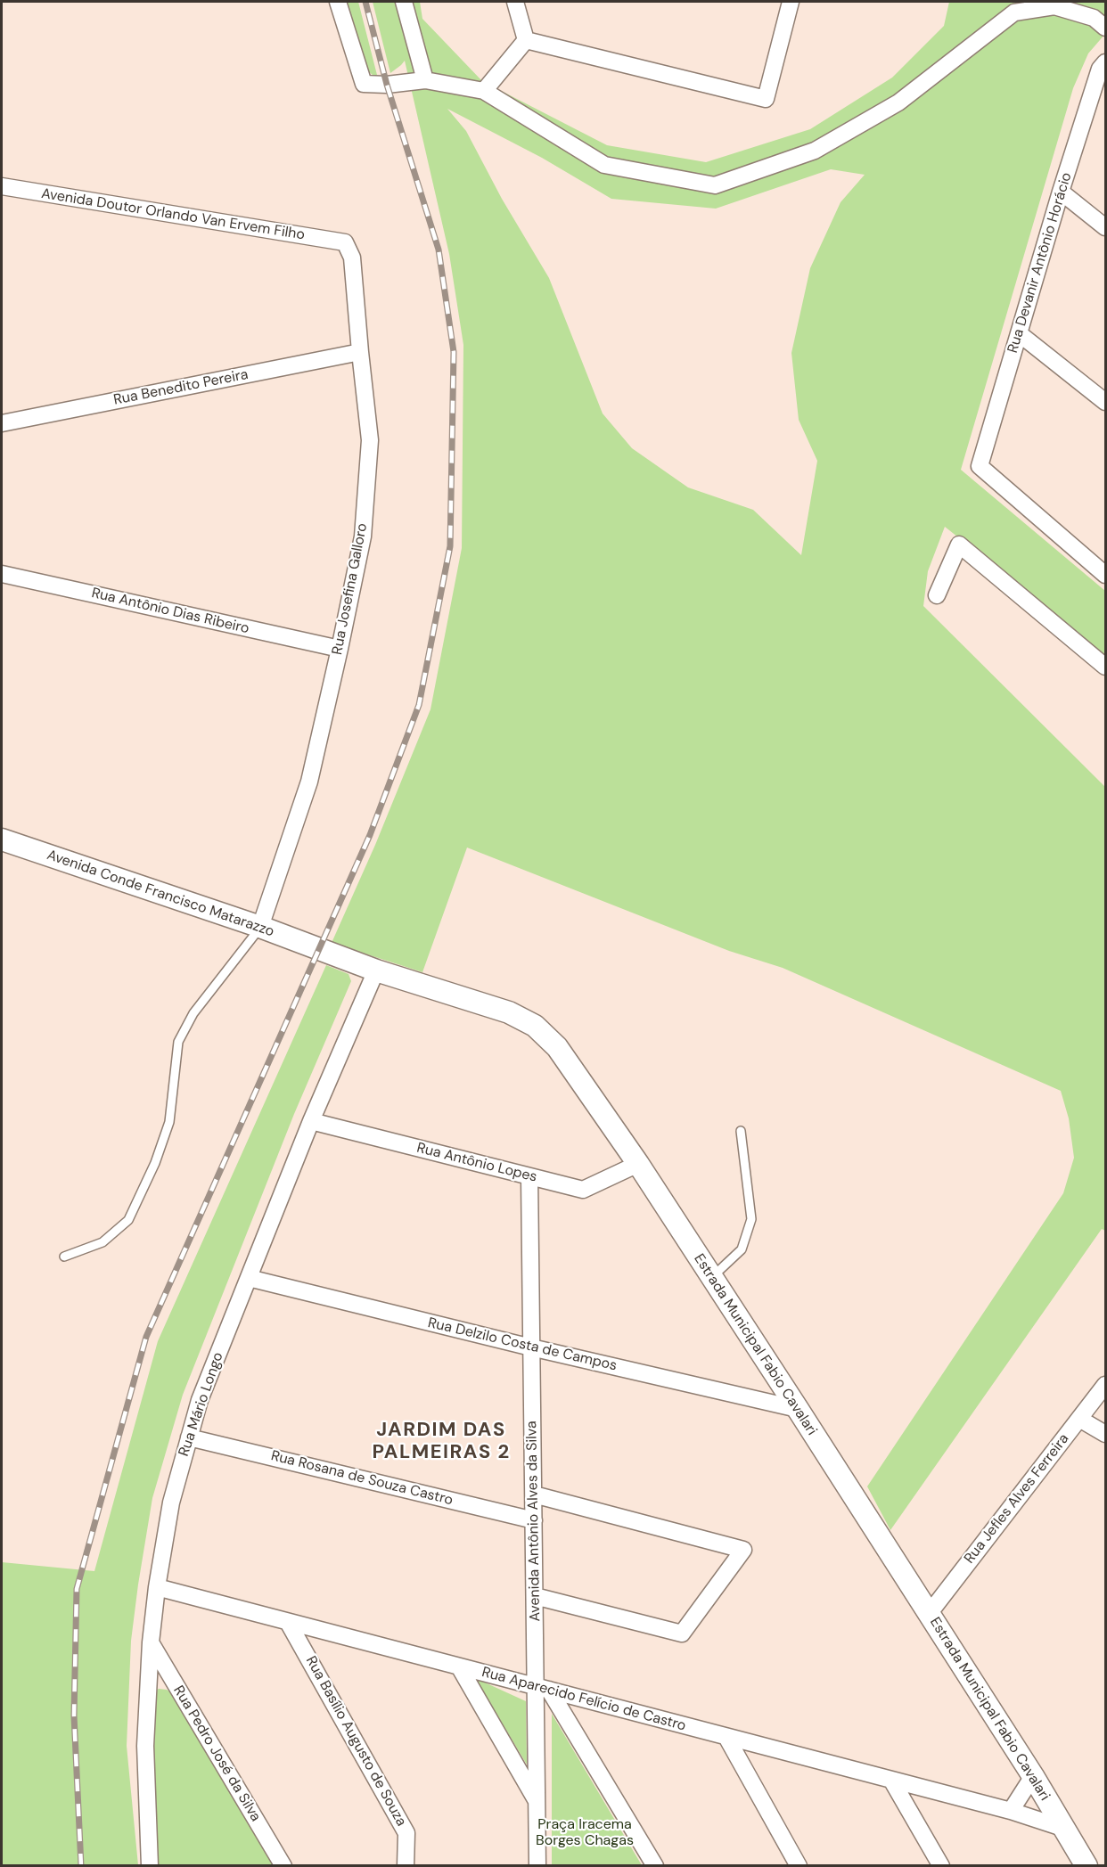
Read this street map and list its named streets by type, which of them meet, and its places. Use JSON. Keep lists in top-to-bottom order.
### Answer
{
  "streets": {
    "street": [
      "Avenida Doutor Orlando Van Ervem Filho",
      "Rua Devanir Antônio Horácio",
      "Rua Benedito Pereira",
      "Rua Josefina Galloro",
      "Rua Antônio Dias Ribeiro",
      "Avenida Conde Francisco Matarazzo",
      "Rua Antônio Lopes",
      "Rua Delzilo Costa de Campos",
      "Estrada Municipal Fabio Cavalari",
      "Rua Mário Longo",
      "Rua Rosana de Souza Castro",
      "Rua Jefles Alves Ferreira",
      "Avenida Antônio Alves da Silva",
      "Rua Aparecido Felício de Castro",
      "Rua Basílio Augusto de Souza",
      "Rua Pedro José da Silva"
    ]
  },
  "crossings": [
    ["Avenida Doutor Orlando Van Ervem Filho", "Rua Josefina Galloro"],
    ["Rua Benedito Pereira", "Rua Josefina Galloro"],
    ["Rua Josefina Galloro", "Rua Antônio Dias Ribeiro"],
    ["Rua Josefina Galloro", "Avenida Conde Francisco Matarazzo"],
    ["Avenida Conde Francisco Matarazzo", "Estrada Municipal Fabio Cavalari"],
    ["Rua Antônio Lopes", "Estrada Municipal Fabio Cavalari"],
    ["Rua Antônio Lopes", "Rua Mário Longo"],
    ["Rua Antônio Lopes", "Avenida Antônio Alves da Silva"],
    ["Rua Delzilo Costa de Campos", "Estrada Municipal Fabio Cavalari"],
    ["Rua Delzilo Costa de Campos", "Rua Mário Longo"],
    ["Rua Delzilo Costa de Campos", "Avenida Antônio Alves da Silva"],
    ["Estrada Municipal Fabio Cavalari", "Rua Mário Longo"],
    ["Estrada Municipal Fabio Cavalari", "Rua Jefles Alves Ferreira"],
    ["Estrada Municipal Fabio Cavalari", "Rua Aparecido Felício de Castro"],
    ["Rua Mário Longo", "Rua Rosana de Souza Castro"],
    ["Rua Mário Longo", "Rua Aparecido Felício de Castro"],
    ["Rua Mário Longo", "Rua Pedro José da Silva"],
    ["Rua Rosana de Souza Castro", "Avenida Antônio Alves da Silva"],
    ["Avenida Antônio Alves da Silva", "Rua Aparecido Felício de Castro"],
    ["Rua Aparecido Felício de Castro", "Rua Basílio Augusto de Souza"]
  ],
  "districts": ["JARDIM DAS PALMEIRAS 2"],
  "parks": ["Praça Iracema Borges Chagas"]
}
